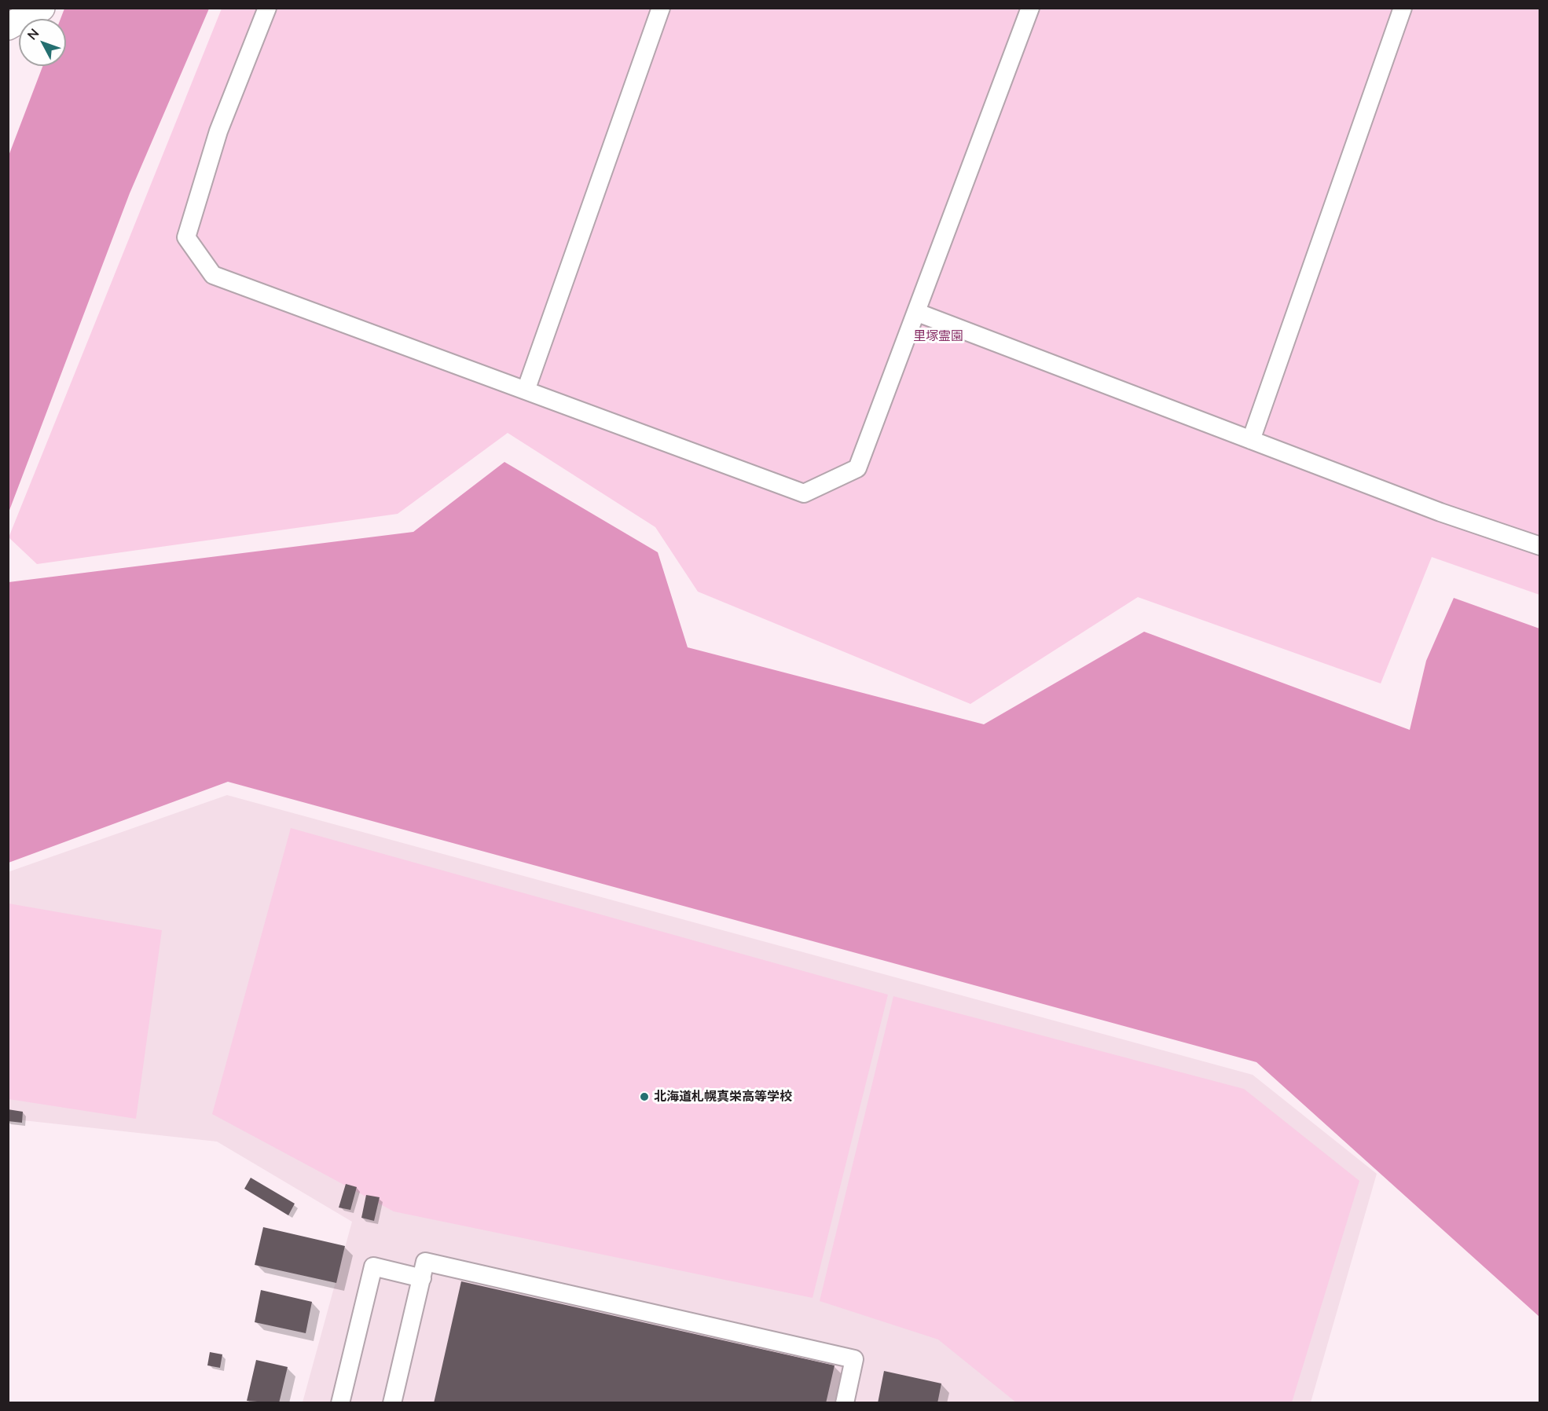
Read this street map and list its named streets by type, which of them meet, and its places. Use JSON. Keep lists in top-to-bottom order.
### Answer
{
  "parks": ["里塚霊園"],
  "places": ["北海道札幌真栄高等学校"],
  "north": "top left"
}
